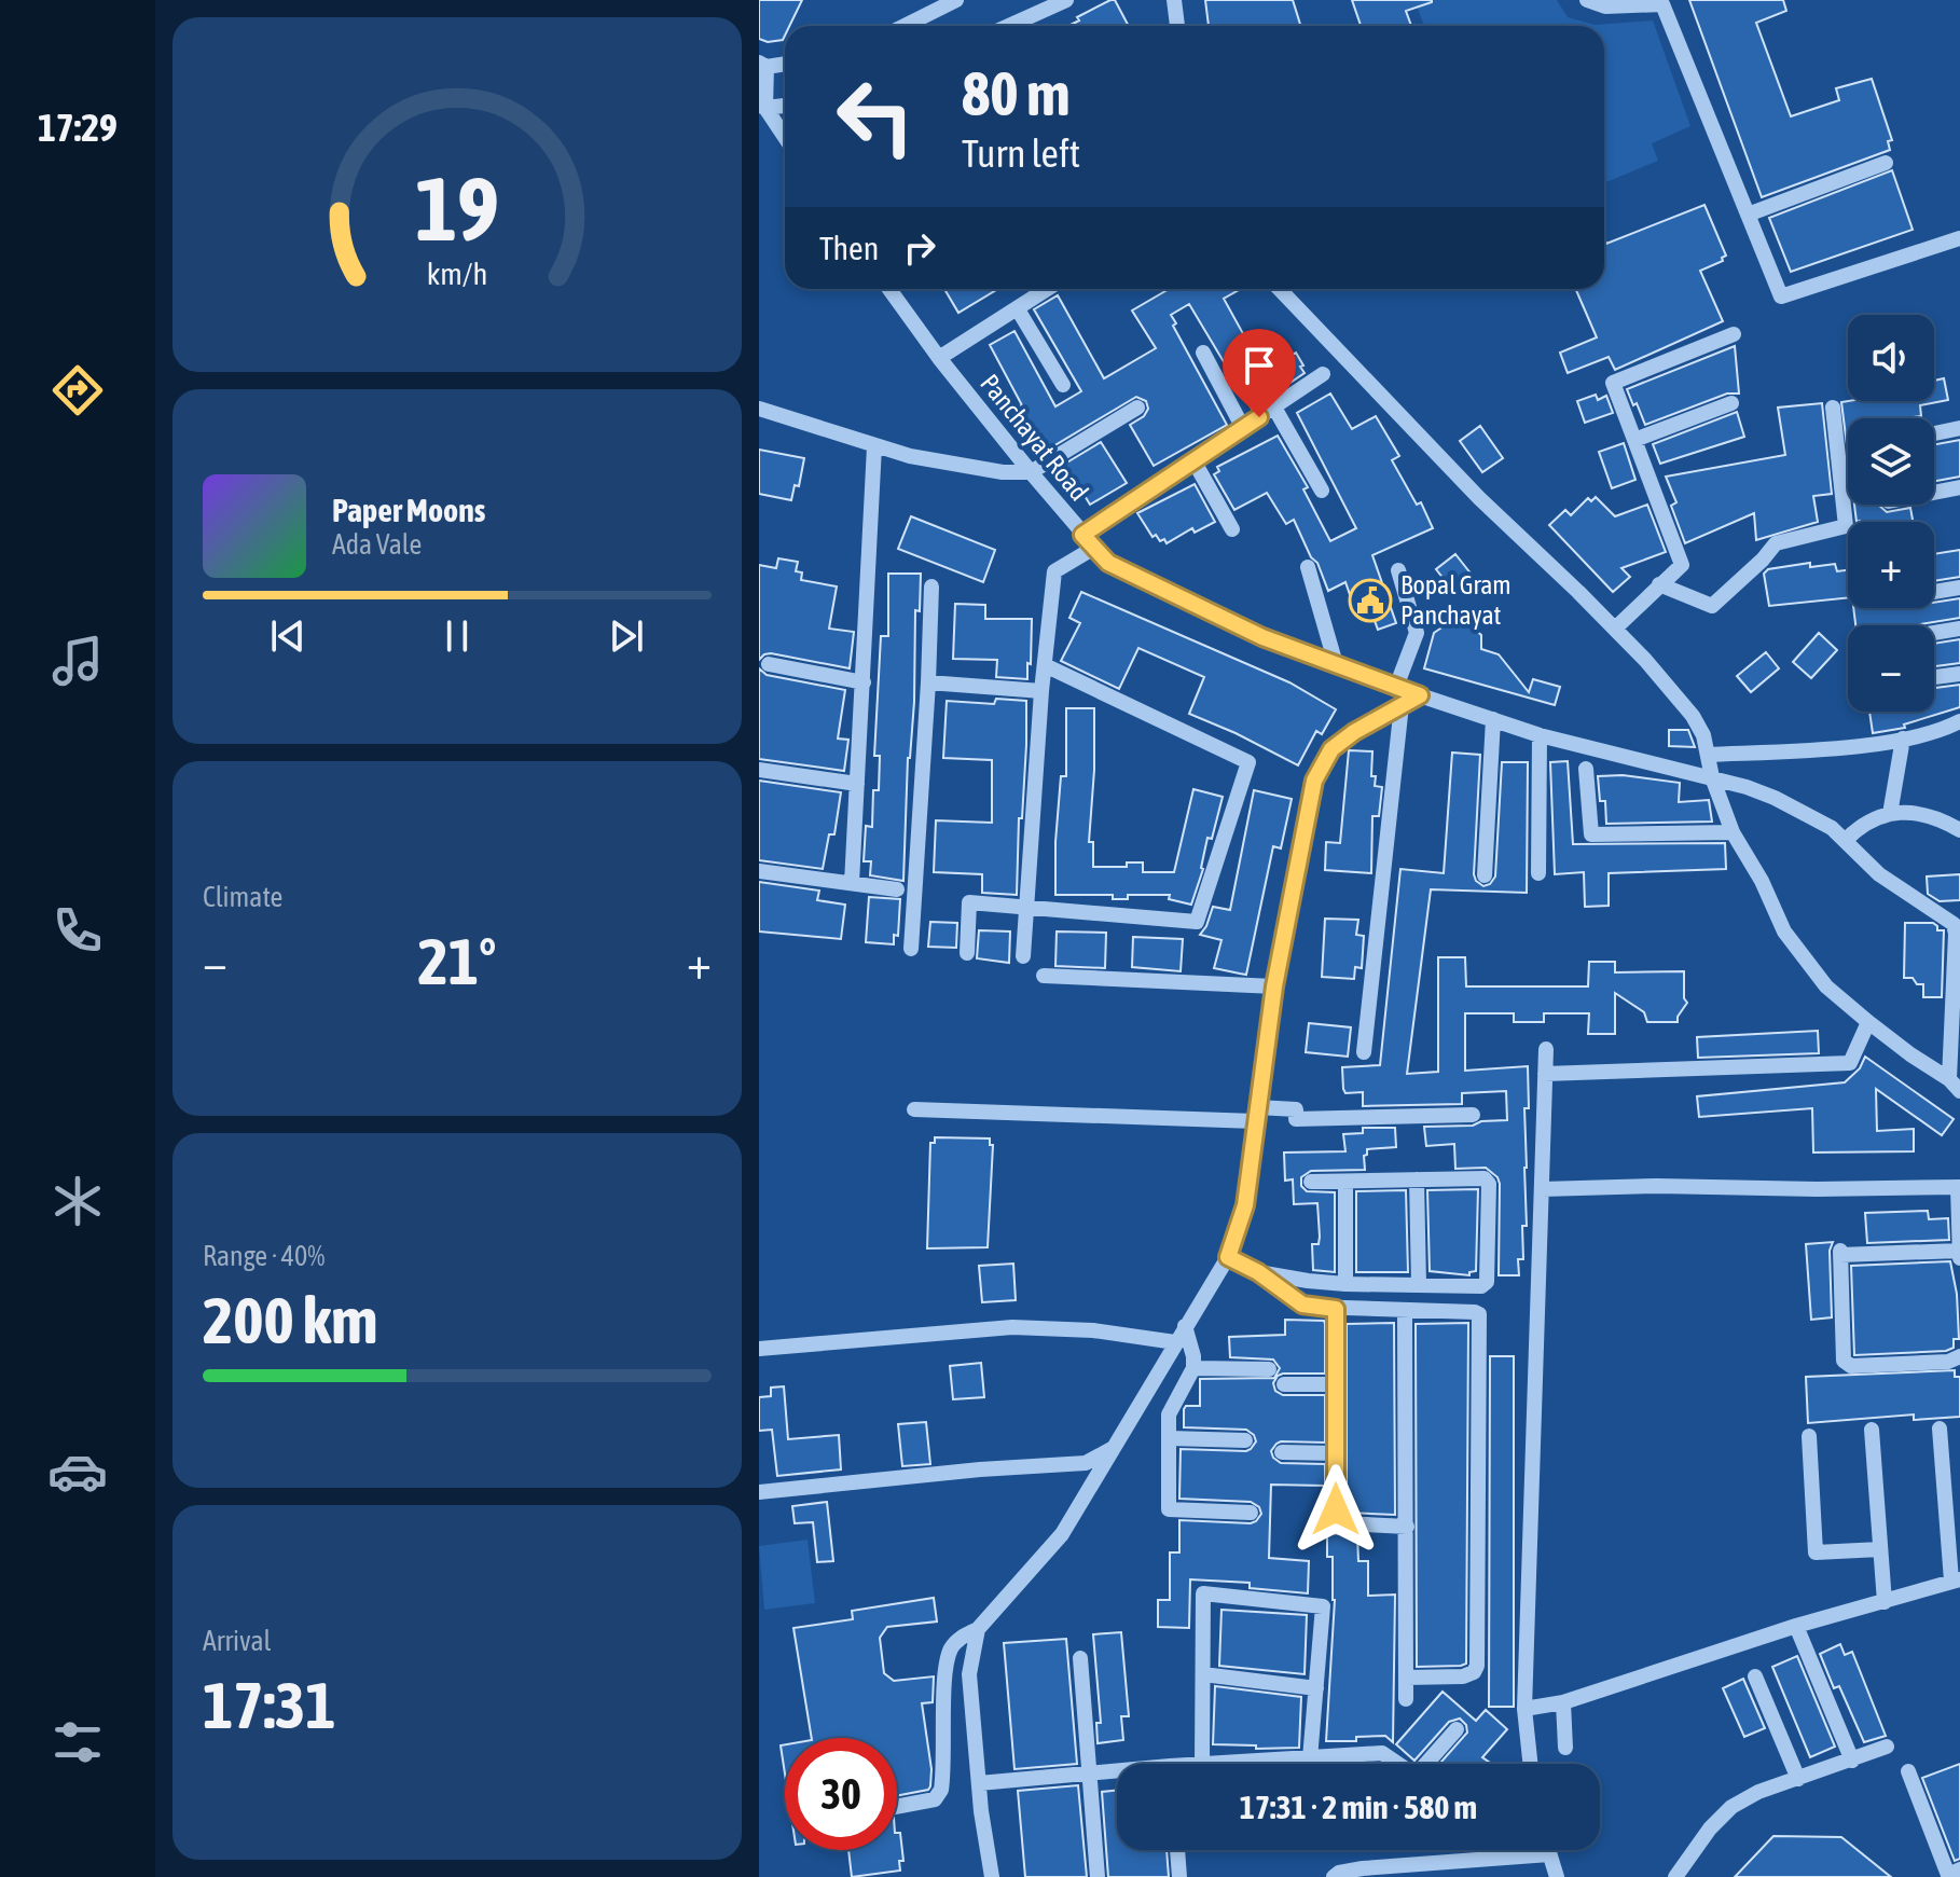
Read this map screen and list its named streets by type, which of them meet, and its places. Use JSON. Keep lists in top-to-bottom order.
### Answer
{
  "streets": {
    "street": ["Panchayat Road"]
  },
  "places": {
    "public building": ["Bopal Gram Panchayat"]
  },
  "page": {
    "tabs": "17:29",
    "turn": ["80 m", "Turn left"],
    "then": "Then",
    "map_buttons": ["+", "−"],
    "song": ["Paper Moons", "Ada Vale"],
    "tile": [
      "Climate",
      ["Range · 40%", "200 km"],
      ["Arrival", "17:31"]
    ],
    "heat": ["−", "21°", "+"],
    "limit": "30",
    "trip": "17:31 · 2 min · 580 m",
    "gauge": ["19", "km/h"]
  }
}
